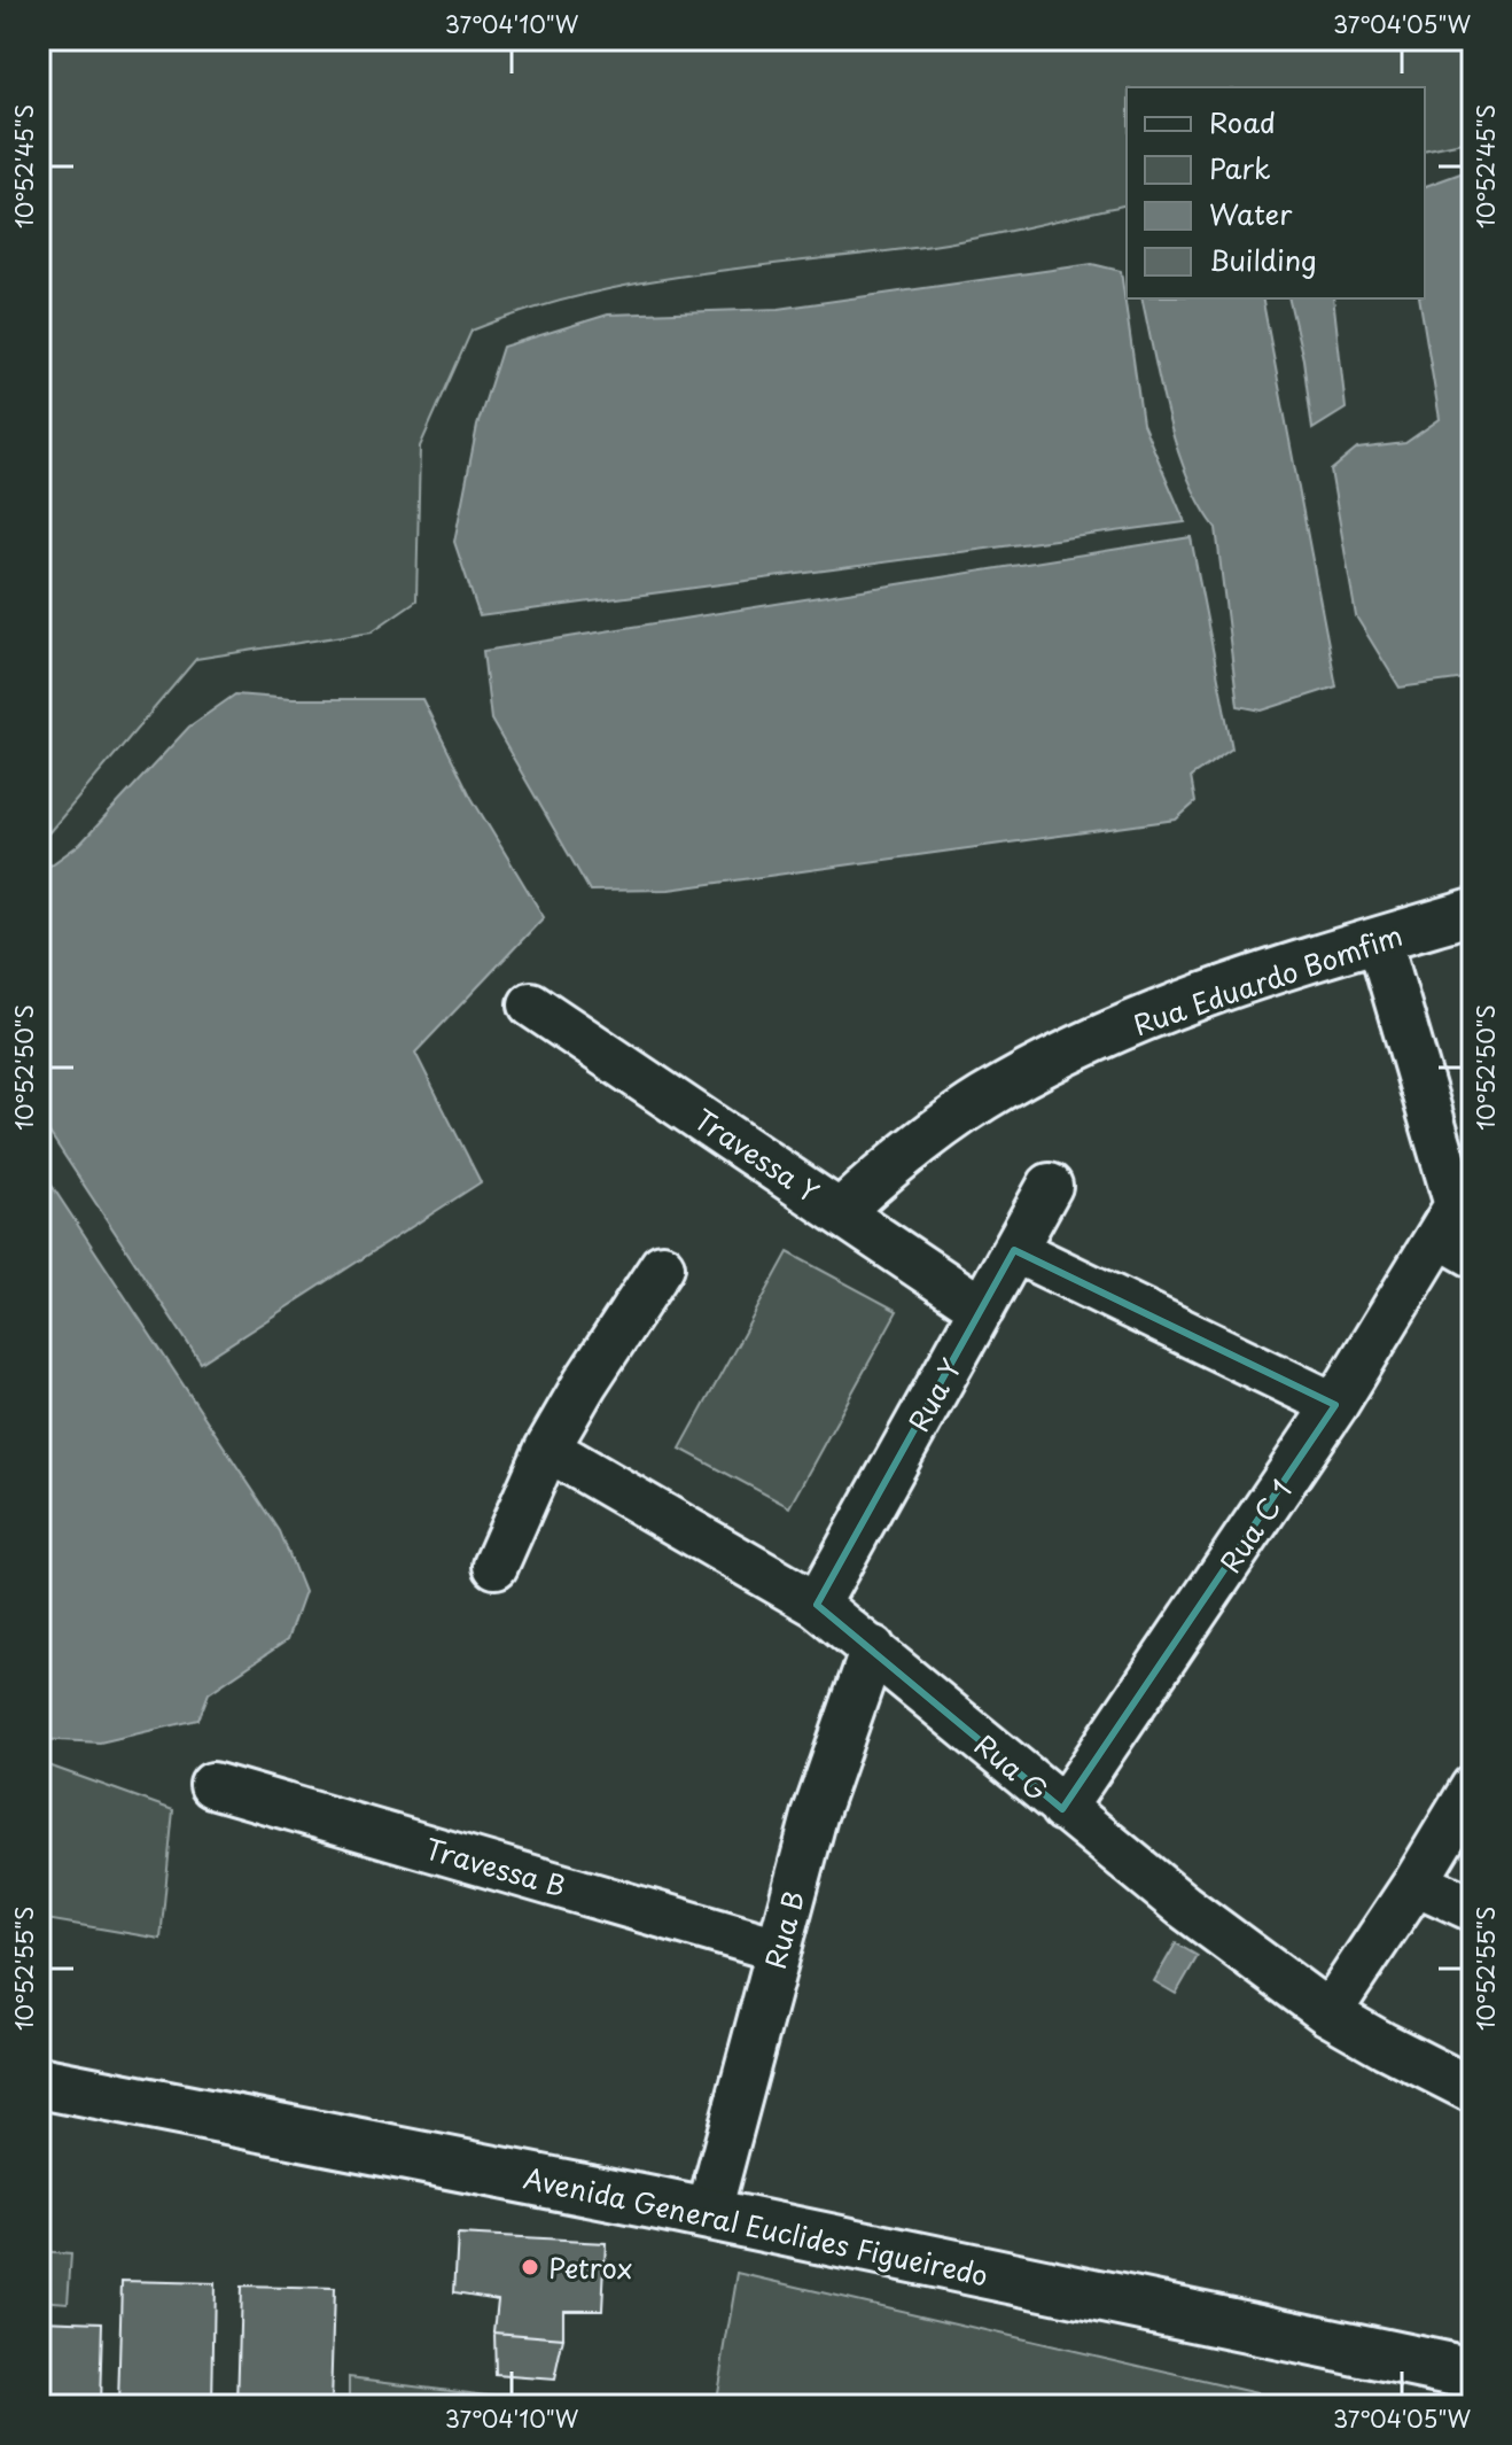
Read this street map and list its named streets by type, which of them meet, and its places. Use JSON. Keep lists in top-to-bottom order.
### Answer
{
  "streets": {
    "main road": ["Avenida General Euclides Figueiredo"],
    "street": [
      "Rua Eduardo Bomfim",
      "Travessa Y",
      "Rua Y",
      "Rua C 1",
      "Rua G",
      "Travessa B",
      "Rua B"
    ]
  },
  "crossings": [
    ["Rua Eduardo Bomfim", "Travessa Y"],
    ["Rua Eduardo Bomfim", "Rua C 1"],
    ["Travessa Y", "Rua Y"],
    ["Rua Y", "Rua G"],
    ["Rua C 1", "Rua G"],
    ["Rua G", "Rua B"],
    ["Travessa B", "Rua B"],
    ["Rua B", "Avenida General Euclides Figueiredo"]
  ],
  "places": ["Petrox"],
  "legend": [
    "Road",
    "Park",
    "Water",
    "Building"
  ],
  "coordinates": [
    "37°04'10\"W",
    "37°04'05\"W",
    "10°52'45\"S",
    "10°52'50\"S",
    "10°52'55\"S"
  ]
}
